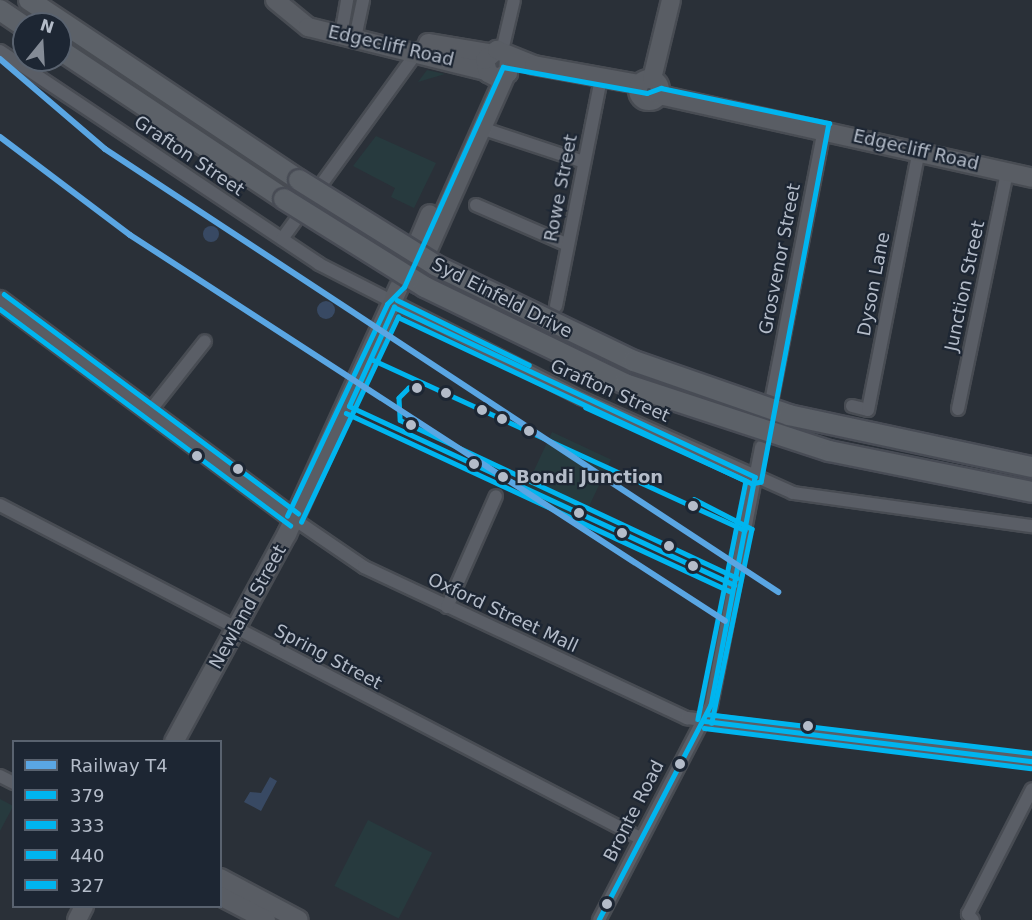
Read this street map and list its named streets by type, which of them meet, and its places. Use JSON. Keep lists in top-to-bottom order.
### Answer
{
  "streets": {
    "main road": ["Syd Einfeld Drive"],
    "street": [
      "Edgecliff Road",
      "Grafton Street",
      "Rowe Street",
      "Grosvenor Street",
      "Dyson Lane",
      "Junction Street",
      "Newland Street",
      "Oxford Street Mall",
      "Spring Street",
      "Bronte Road"
    ]
  },
  "crossings": [
    ["Edgecliff Road", "Rowe Street"],
    ["Edgecliff Road", "Grosvenor Street"],
    ["Edgecliff Road", "Dyson Lane"],
    ["Edgecliff Road", "Junction Street"],
    ["Grafton Street", "Newland Street"],
    ["Newland Street", "Oxford Street Mall"],
    ["Newland Street", "Spring Street"],
    ["Oxford Street Mall", "Bronte Road"],
    ["Spring Street", "Bronte Road"]
  ],
  "places": ["Bondi Junction"],
  "lines": [
    "rail line T4",
    "transit line 440",
    "transit line 379",
    "transit line 333",
    "transit line 327"
  ],
  "legend": [
    "Railway T4",
    "379",
    "333",
    "440",
    "327"
  ],
  "north": "top"
}
